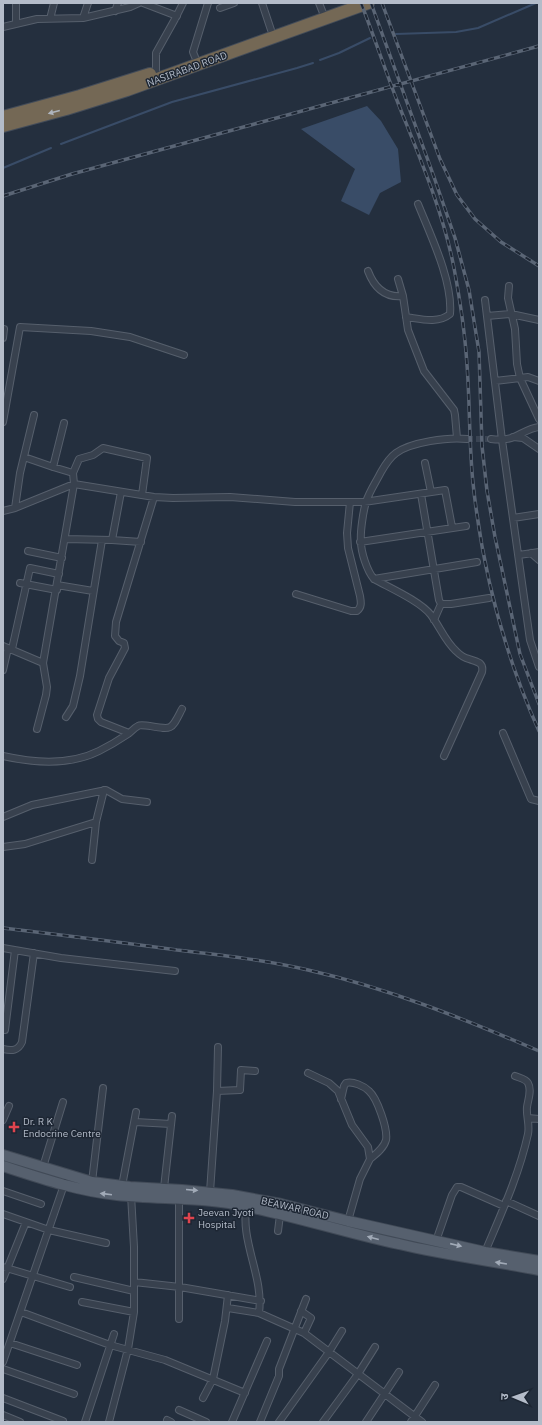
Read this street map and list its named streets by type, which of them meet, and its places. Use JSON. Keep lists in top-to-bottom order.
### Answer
{
  "streets": {
    "highway": ["NASIRABAD ROAD"],
    "main road": ["BEAWAR ROAD"]
  },
  "places": {
    "health": ["Dr. R K Endocrine Centre", "Jeevan Jyoti Hospital"]
  },
  "north": "left"
}
